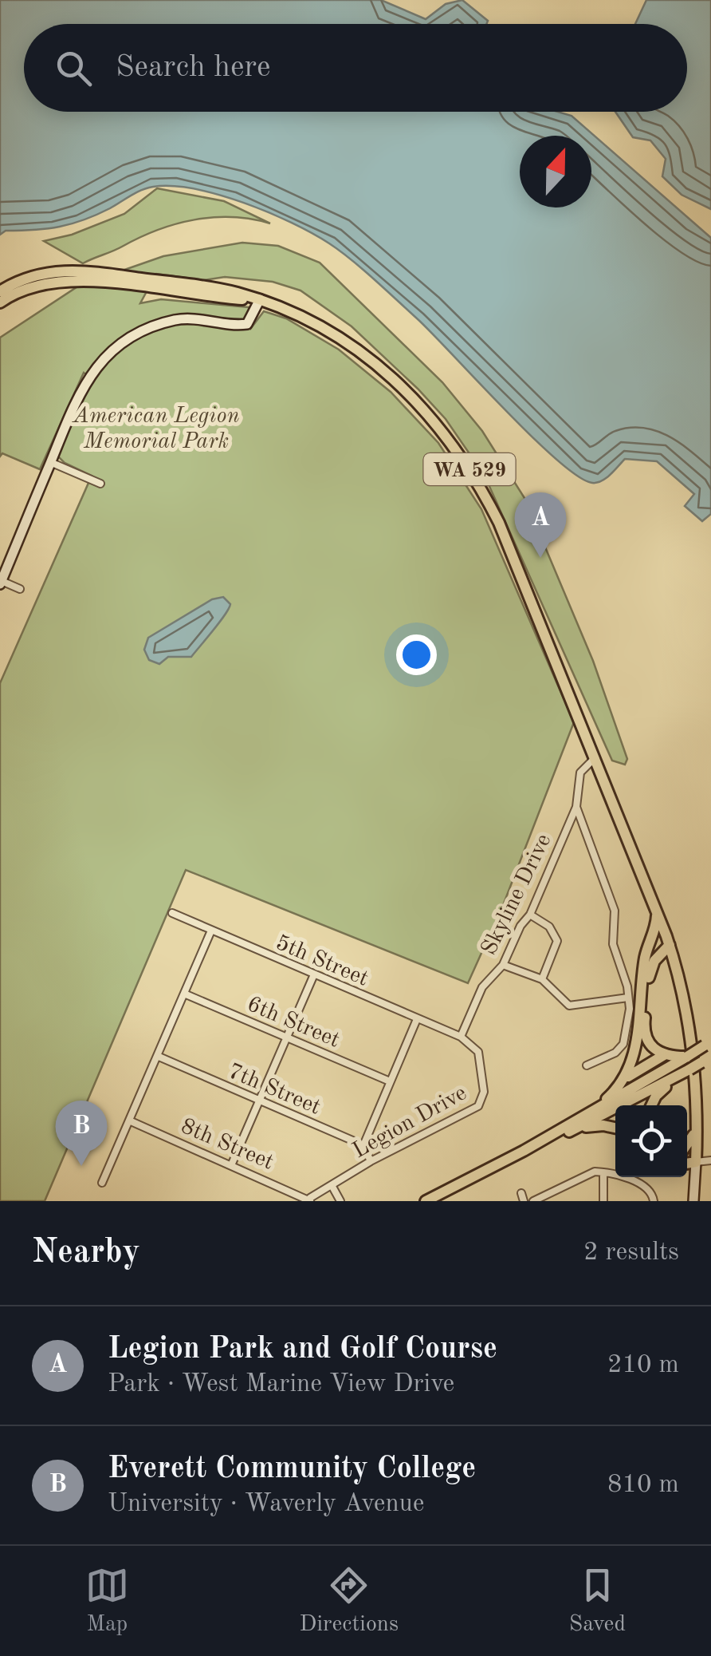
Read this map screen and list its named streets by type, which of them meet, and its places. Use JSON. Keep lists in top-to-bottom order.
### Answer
{
  "streets": {
    "main road": ["WA 529"],
    "street": [
      "Skyline Drive",
      "5th Street",
      "6th Street",
      "7th Street",
      "Legion Drive",
      "8th Street"
    ]
  },
  "crossings": [
    ["WA 529", "Skyline Drive"],
    ["Skyline Drive", "5th Street"],
    ["Skyline Drive", "Legion Drive"],
    ["5th Street", "Legion Drive"],
    ["Legion Drive", "8th Street"]
  ],
  "parks": ["American Legion Memorial Park"],
  "north": "top",
  "page": {
    "search": "Search here",
    "pins": ["A", "B"],
    "heading": ["Nearby", "2 results"],
    "list": [
      {
        "mark": "A",
        "name": "Legion Park and Golf Course",
        "note": "Park · West Marine View Drive",
        "value": "210 m"
      },
      {
        "mark": "B",
        "name": "Everett Community College",
        "note": "University · Waverly Avenue",
        "value": "810 m"
      }
    ],
    "nav": ["Map", "Directions", "Saved"]
  }
}
